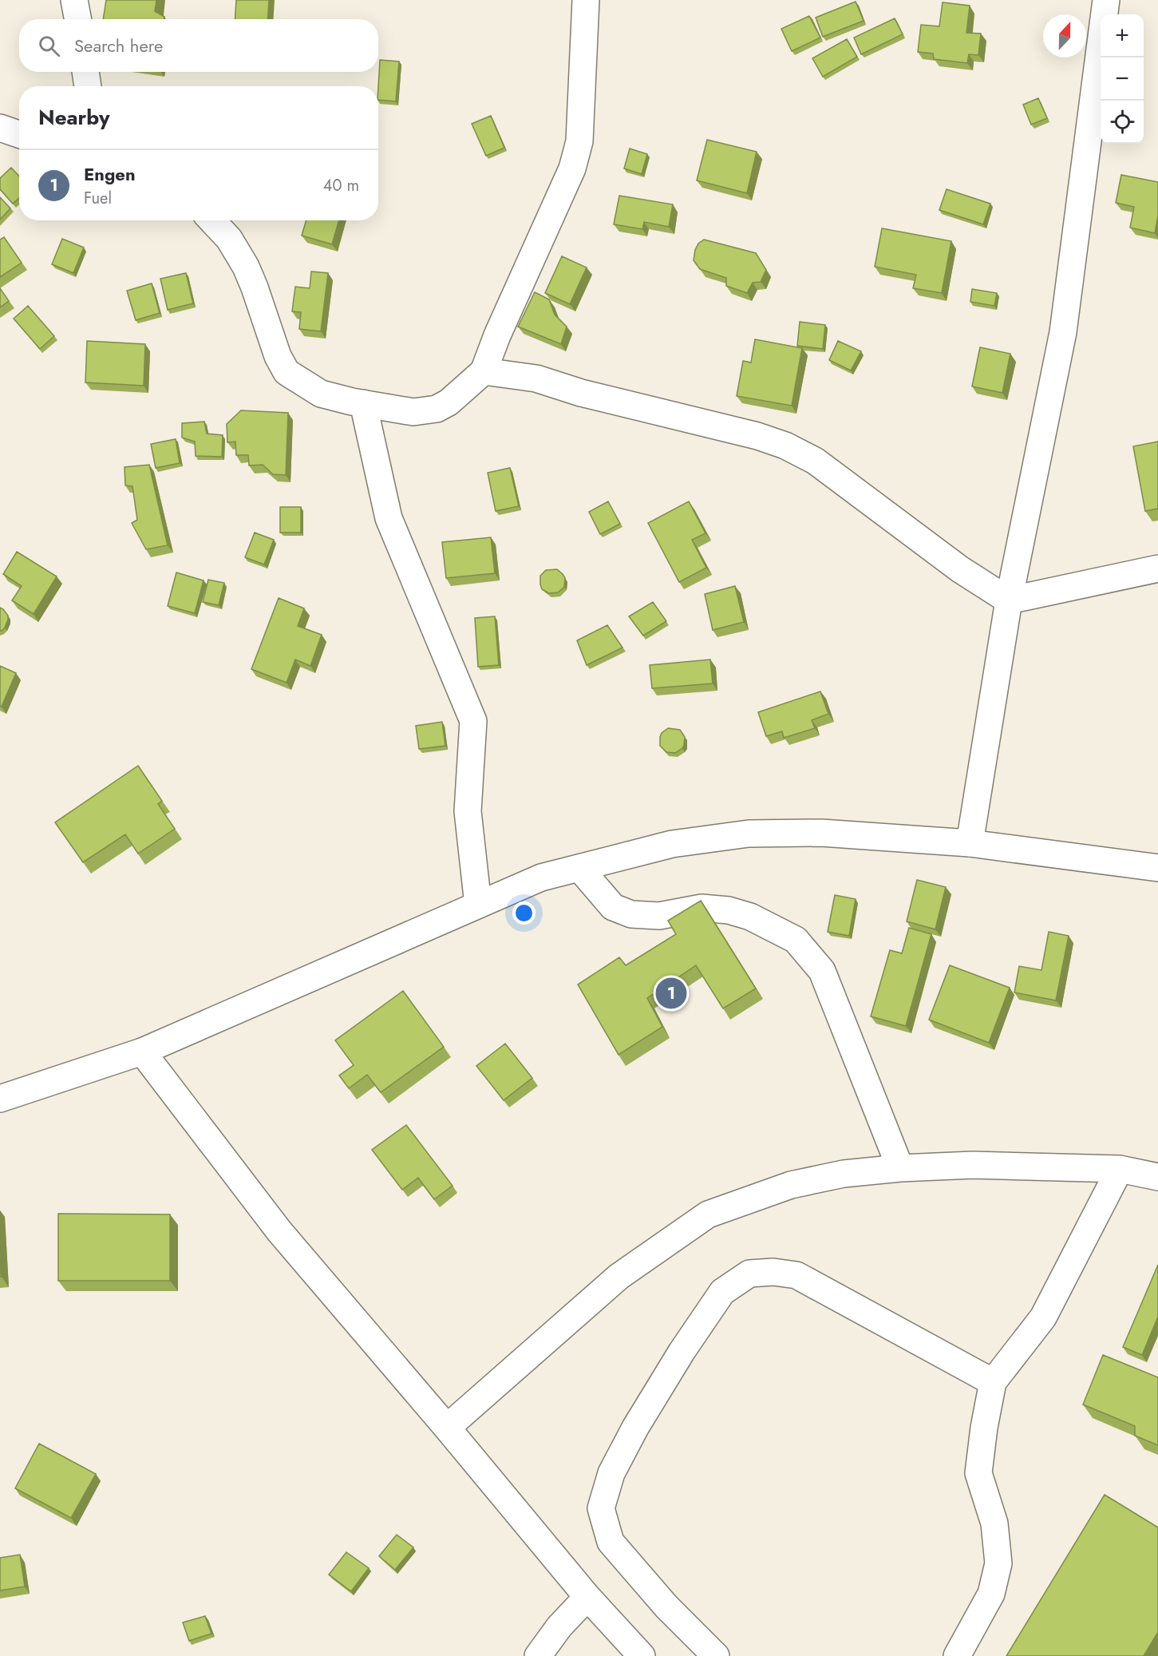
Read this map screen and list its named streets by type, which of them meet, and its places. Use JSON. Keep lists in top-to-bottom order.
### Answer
{
  "north": "top",
  "page": {
    "map_buttons": ["+", "−"],
    "search": "Search here",
    "heading": "Nearby",
    "list": [
      {
        "mark": "1",
        "name": "Engen",
        "note": "Fuel",
        "value": "40 m"
      }
    ],
    "pins": "1"
  }
}
